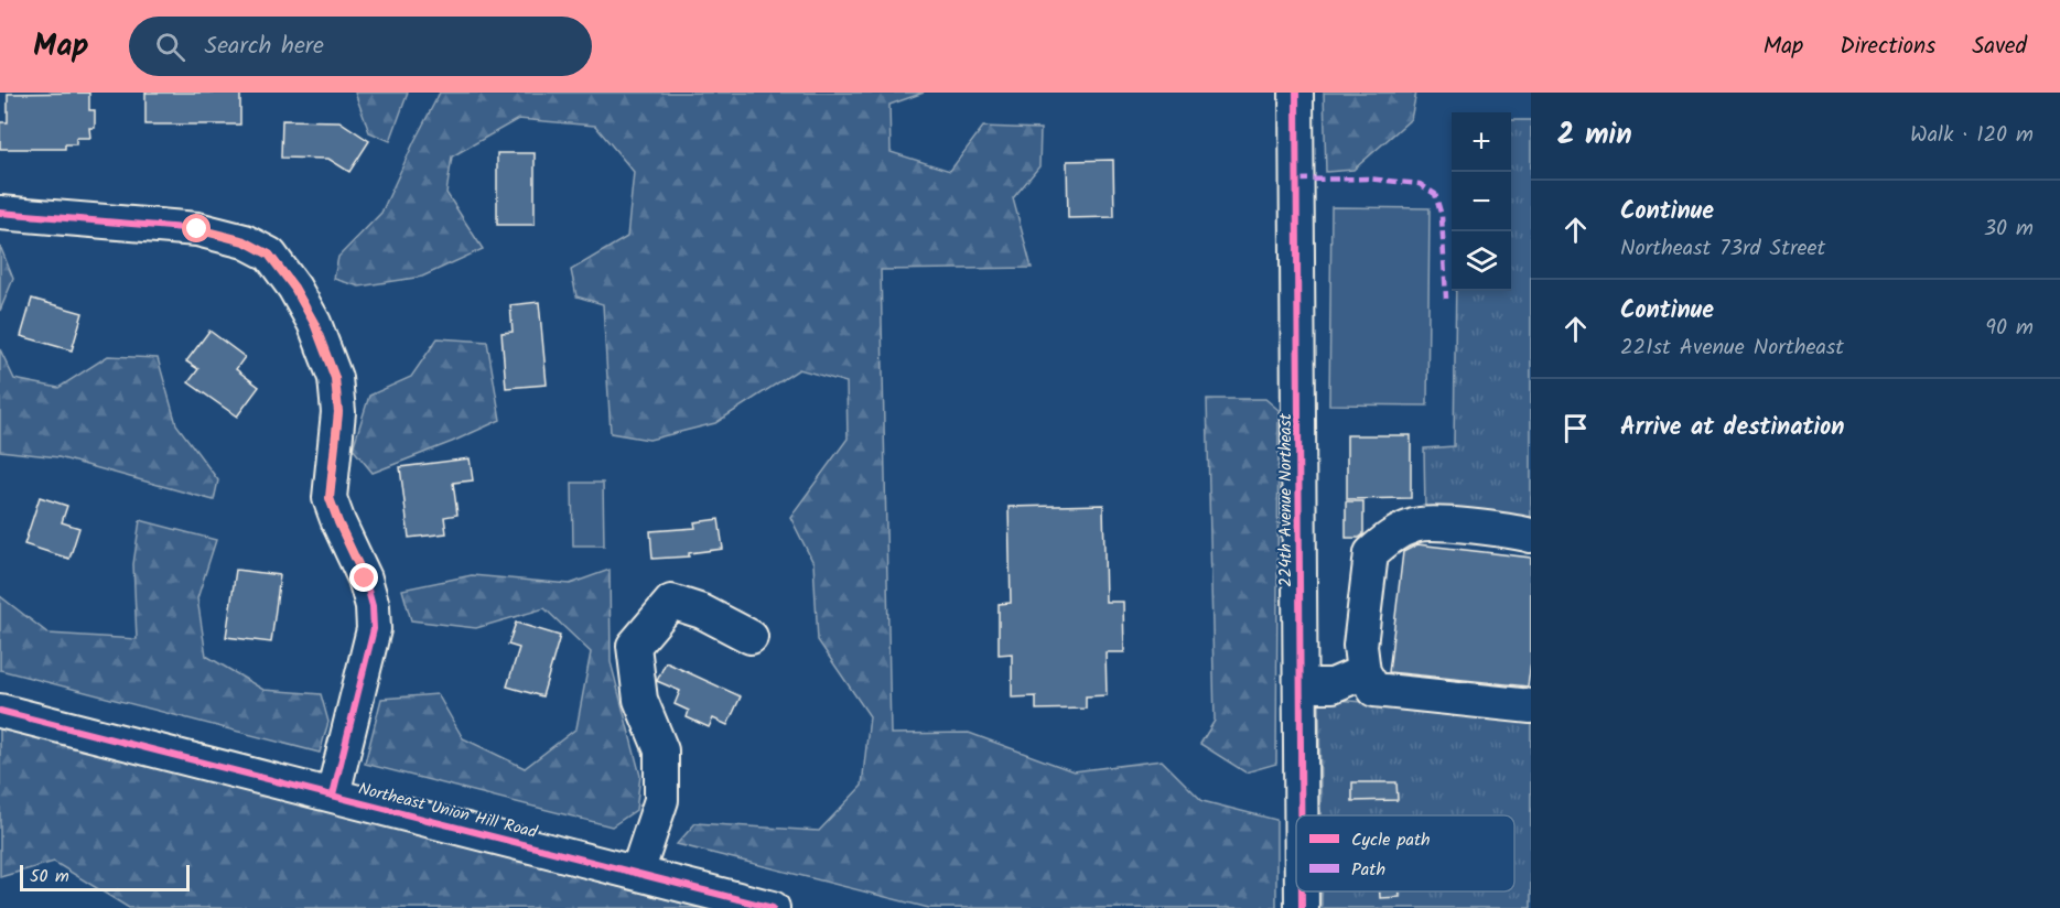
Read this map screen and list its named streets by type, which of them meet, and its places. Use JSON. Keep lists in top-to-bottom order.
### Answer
{
  "streets": {
    "street": ["224th Avenue Northeast", "Northeast Union Hill Road"]
  },
  "legend": ["Cycle path", "Path"],
  "scale_bar": "50 m",
  "page": {
    "header": "Map",
    "search": "Search here",
    "nav": ["Map", "Directions", "Saved"],
    "heading": ["2 min", "Walk · 120 m"],
    "map_buttons": ["+", "−"],
    "list": [
      ["Continue", "Northeast 73rd Street", "30 m"],
      ["Continue", "221st Avenue Northeast", "90 m"],
      "Arrive at destination"
    ],
    "scale": "50 m"
  }
}
